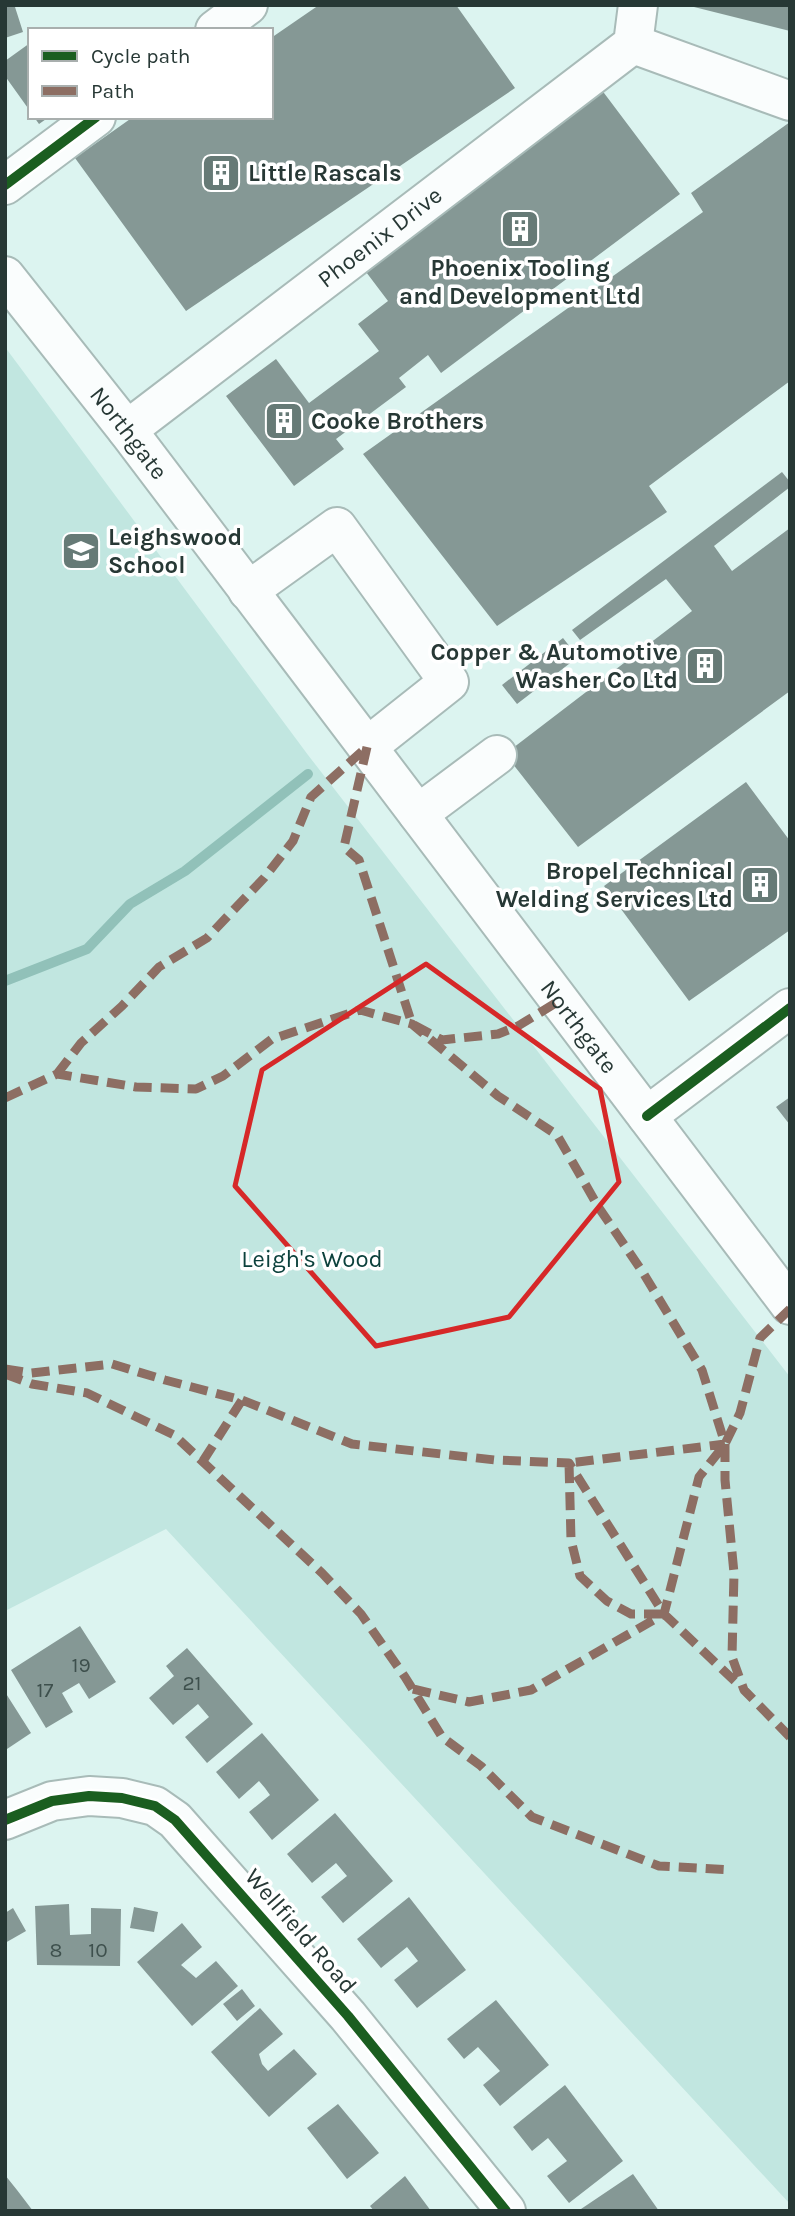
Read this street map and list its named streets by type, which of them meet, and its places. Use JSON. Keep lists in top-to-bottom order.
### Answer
{
  "streets": {
    "main road": ["Phoenix Drive", "Northgate", "Wellfield Road"]
  },
  "crossings": [
    ["Phoenix Drive", "Northgate"]
  ],
  "parks": ["Leigh's Wood"],
  "places": {
    "building": [
      "Little Rascals",
      "Phoenix Tooling and Development Ltd",
      "Cooke Brothers",
      "Copper & Automotive Washer Co Ltd",
      "Bropel Technical Welding Services Ltd"
    ],
    "school or university": ["Leighswood School"]
  },
  "house_numbers": [
    "19",
    "21",
    "17",
    "8",
    "10"
  ],
  "legend": ["Cycle path", "Path"]
}
